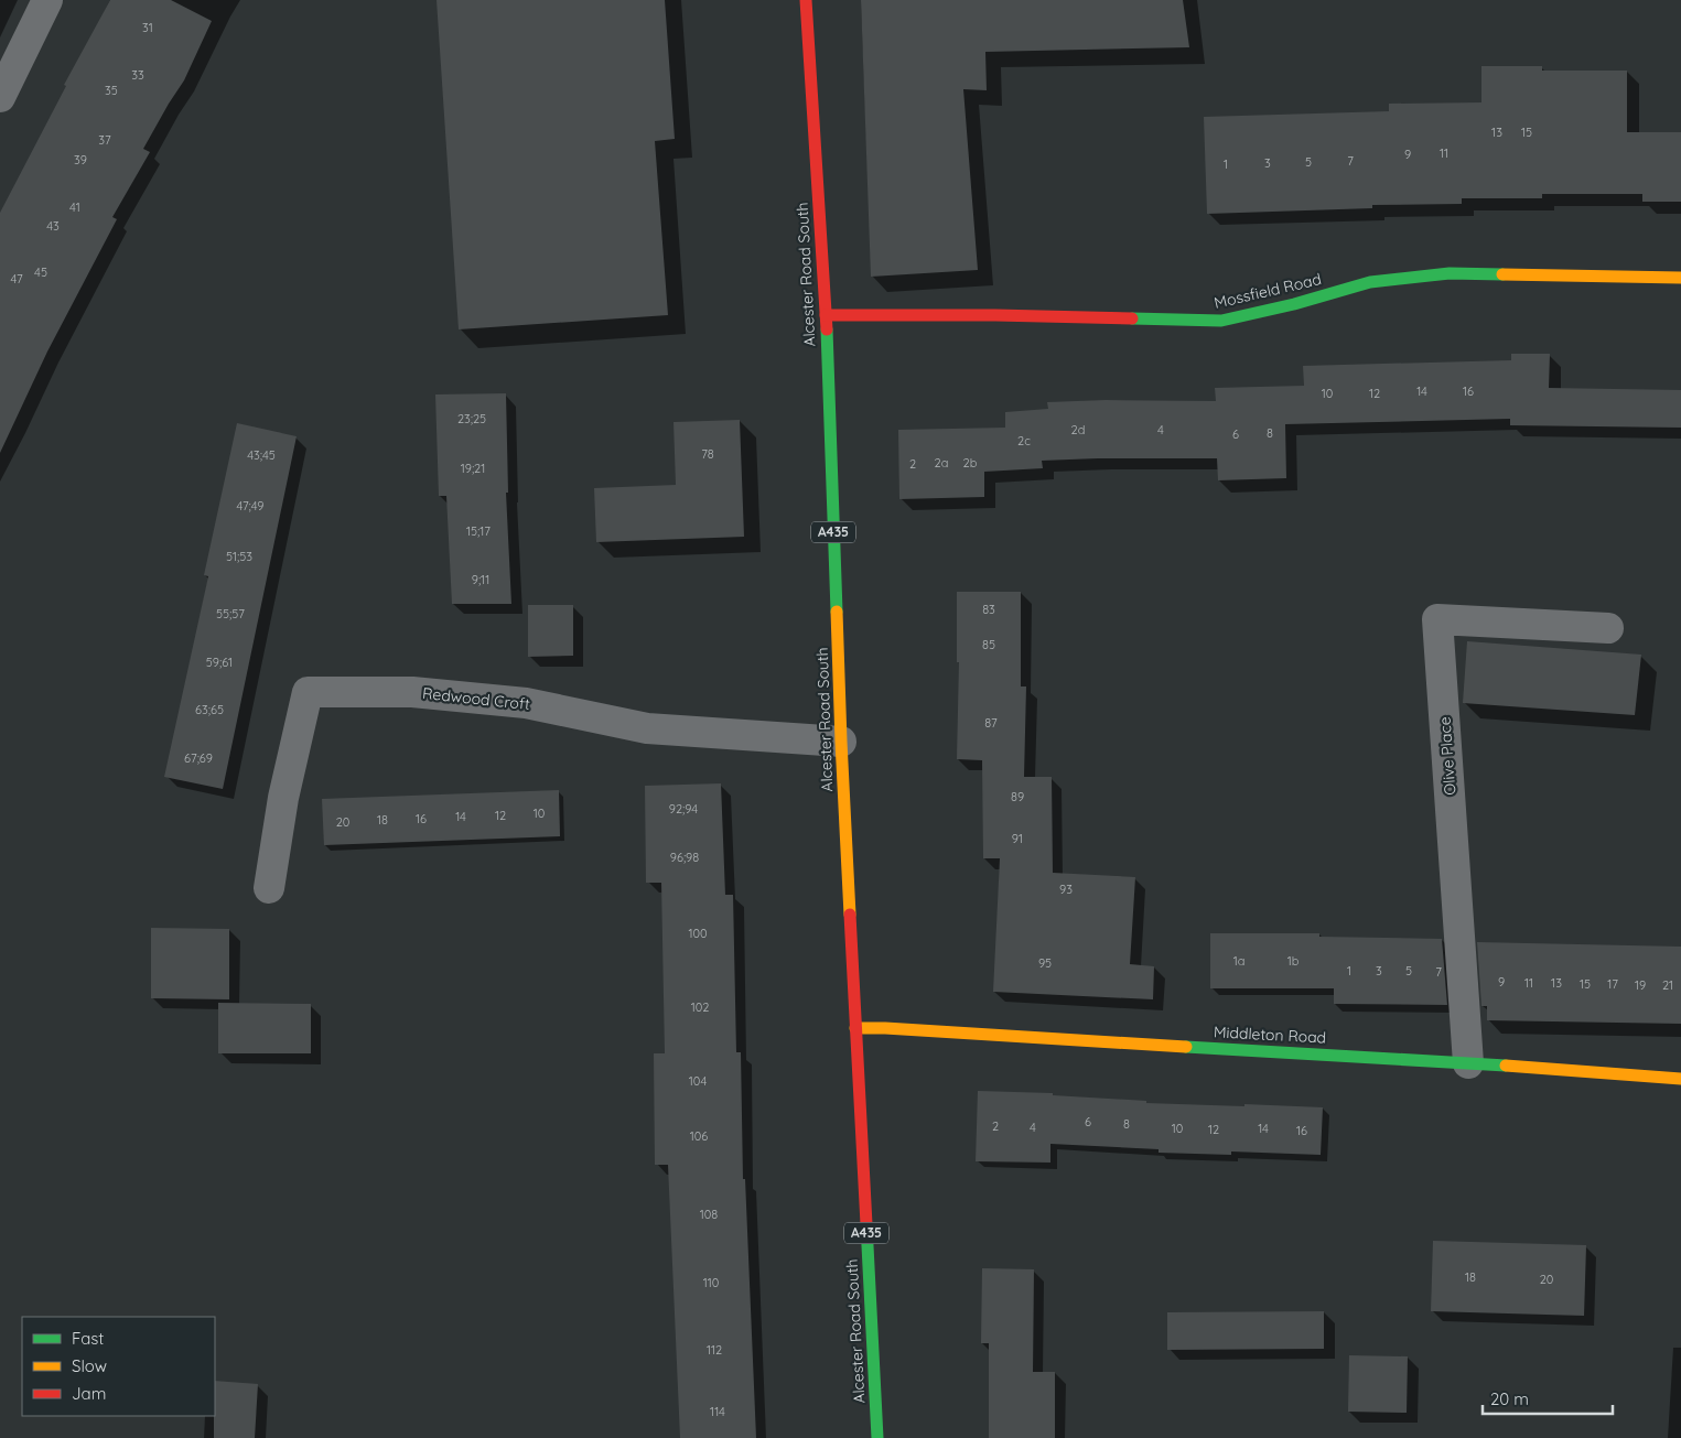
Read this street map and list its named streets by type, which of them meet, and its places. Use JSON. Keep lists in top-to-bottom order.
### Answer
{
  "streets": {
    "main road": [
      "Alcester Road South",
      "Mossfield Road",
      "A435",
      "Middleton Road"
    ],
    "street": ["Redwood Croft", "Olive Place"]
  },
  "crossings": [
    ["Alcester Road South", "Mossfield Road"],
    ["Alcester Road South", "Redwood Croft"],
    ["Alcester Road South", "Middleton Road"],
    ["Olive Place", "Middleton Road"]
  ],
  "house_numbers": [
    "31",
    "33",
    "35",
    "13",
    "15",
    "37",
    "11",
    "9",
    "39",
    "7",
    "5",
    "3",
    "1",
    "41",
    "43",
    "45",
    "47",
    "14",
    "16",
    "10",
    "12",
    "23;25",
    "2d",
    "4",
    "8",
    "6",
    "2c",
    "78",
    "43;45",
    "2a",
    "2b",
    "2",
    "19;21",
    "47;49",
    "15;17",
    "51;53",
    "9;11",
    "83",
    "55;57",
    "85",
    "59;61",
    "63;65",
    "87",
    "67;69",
    "89",
    "92;94",
    "10",
    "12",
    "14",
    "16",
    "18",
    "20",
    "91",
    "96;98",
    "93",
    "100",
    "1a",
    "1b",
    "95",
    "1",
    "3",
    "5",
    "7",
    "9",
    "11",
    "13",
    "15",
    "17",
    "19",
    "21",
    "102",
    "104",
    "6",
    "8",
    "2",
    "4",
    "10",
    "14",
    "12",
    "16",
    "106",
    "108",
    "18",
    "20",
    "110",
    "112",
    "114"
  ],
  "legend": ["Fast", "Slow", "Jam"],
  "scale_bar": "20 m"
}
